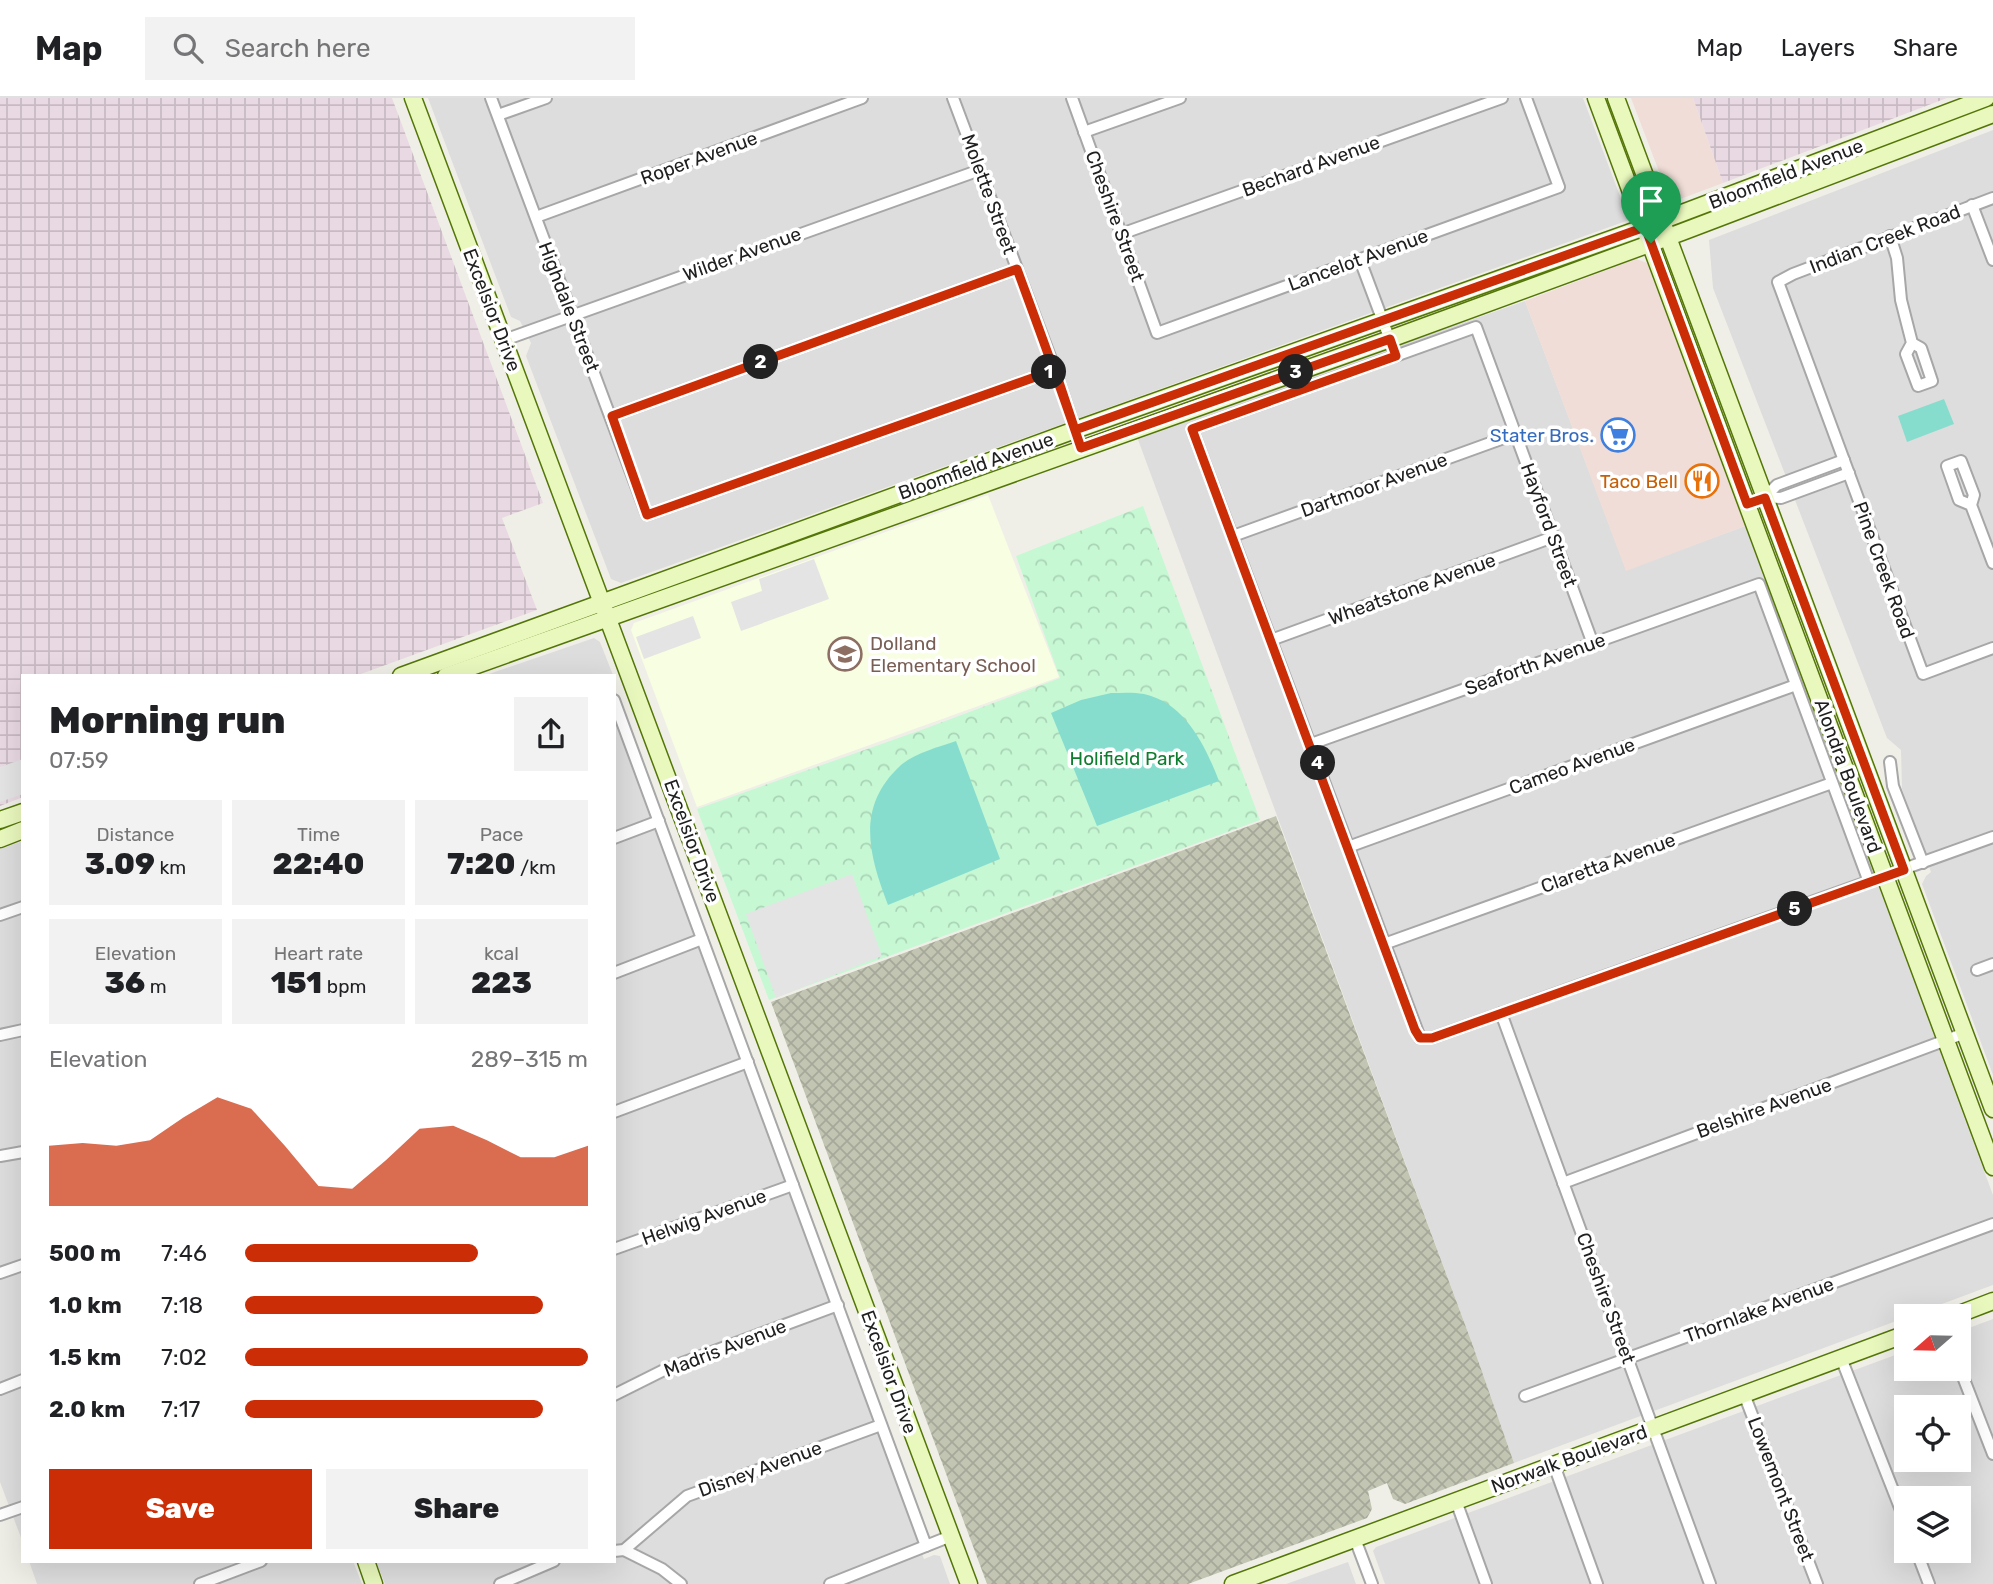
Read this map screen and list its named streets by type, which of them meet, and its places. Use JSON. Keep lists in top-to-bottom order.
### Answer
{
  "streets": {
    "main road": [
      "Bloomfield Avenue",
      "Excelsior Drive",
      "Alondra Boulevard",
      "Norwalk Boulevard"
    ],
    "street": [
      "Roper Avenue",
      "Bechard Avenue",
      "Molette Street",
      "Cheshire Street",
      "Indian Creek Road",
      "Wilder Avenue",
      "Lancelot Avenue",
      "Highdale Street",
      "Dartmoor Avenue",
      "Hayford Street",
      "Pine Creek Road",
      "Wheatstone Avenue",
      "Seaforth Avenue",
      "Cameo Avenue",
      "Claretta Avenue",
      "Belshire Avenue",
      "Helwig Avenue",
      "Thornlake Avenue",
      "Madris Avenue",
      "Disney Avenue",
      "Lowemont Street"
    ]
  },
  "crossings": [
    ["Roper Avenue", "Highdale Street"],
    ["Bechard Avenue", "Cheshire Street"],
    ["Bloomfield Avenue", "Molette Street"],
    ["Bloomfield Avenue", "Excelsior Drive"],
    ["Bloomfield Avenue", "Alondra Boulevard"],
    ["Molette Street", "Wilder Avenue"],
    ["Molette Street", "Highdale Street"],
    ["Cheshire Street", "Lancelot Avenue"],
    ["Cheshire Street", "Belshire Avenue"],
    ["Cheshire Street", "Thornlake Avenue"],
    ["Cheshire Street", "Norwalk Boulevard"],
    ["Indian Creek Road", "Pine Creek Road"],
    ["Wilder Avenue", "Highdale Street"],
    ["Wilder Avenue", "Excelsior Drive"],
    ["Excelsior Drive", "Helwig Avenue"],
    ["Excelsior Drive", "Madris Avenue"],
    ["Excelsior Drive", "Disney Avenue"],
    ["Dartmoor Avenue", "Hayford Street"],
    ["Hayford Street", "Wheatstone Avenue"],
    ["Hayford Street", "Seaforth Avenue"],
    ["Seaforth Avenue", "Alondra Boulevard"],
    ["Cameo Avenue", "Alondra Boulevard"],
    ["Alondra Boulevard", "Claretta Avenue"],
    ["Alondra Boulevard", "Belshire Avenue"],
    ["Norwalk Boulevard", "Lowemont Street"]
  ],
  "parks": ["Holifield Park"],
  "places": {
    "supermarket": ["Stater Bros."],
    "restaurant": ["Taco Bell"],
    "school or university": ["Dolland Elementary School"]
  },
  "north": "left",
  "page": {
    "header": "Map",
    "search": "Search here",
    "nav": ["Map", "Layers", "Share"],
    "pins": [
      "2",
      "1",
      "3",
      "4",
      "5"
    ],
    "heading": ["Morning run", "07:59"],
    "stats": [
      ["Distance", "3.09 km"],
      ["Time", "22:40"],
      ["Pace", "7:20 /km"],
      ["Elevation", "36 m"],
      ["Heart rate", "151 bpm"],
      ["kcal", "223"]
    ],
    "chart": ["Elevation", "289–315 m"],
    "list": [
      {
        "name": "500 m",
        "note": "7:46"
      },
      {
        "name": "1.0 km",
        "note": "7:18"
      },
      {
        "name": "1.5 km",
        "note": "7:02"
      },
      {
        "name": "2.0 km",
        "note": "7:17"
      }
    ],
    "buttons": ["Save", "Share"]
  }
}
